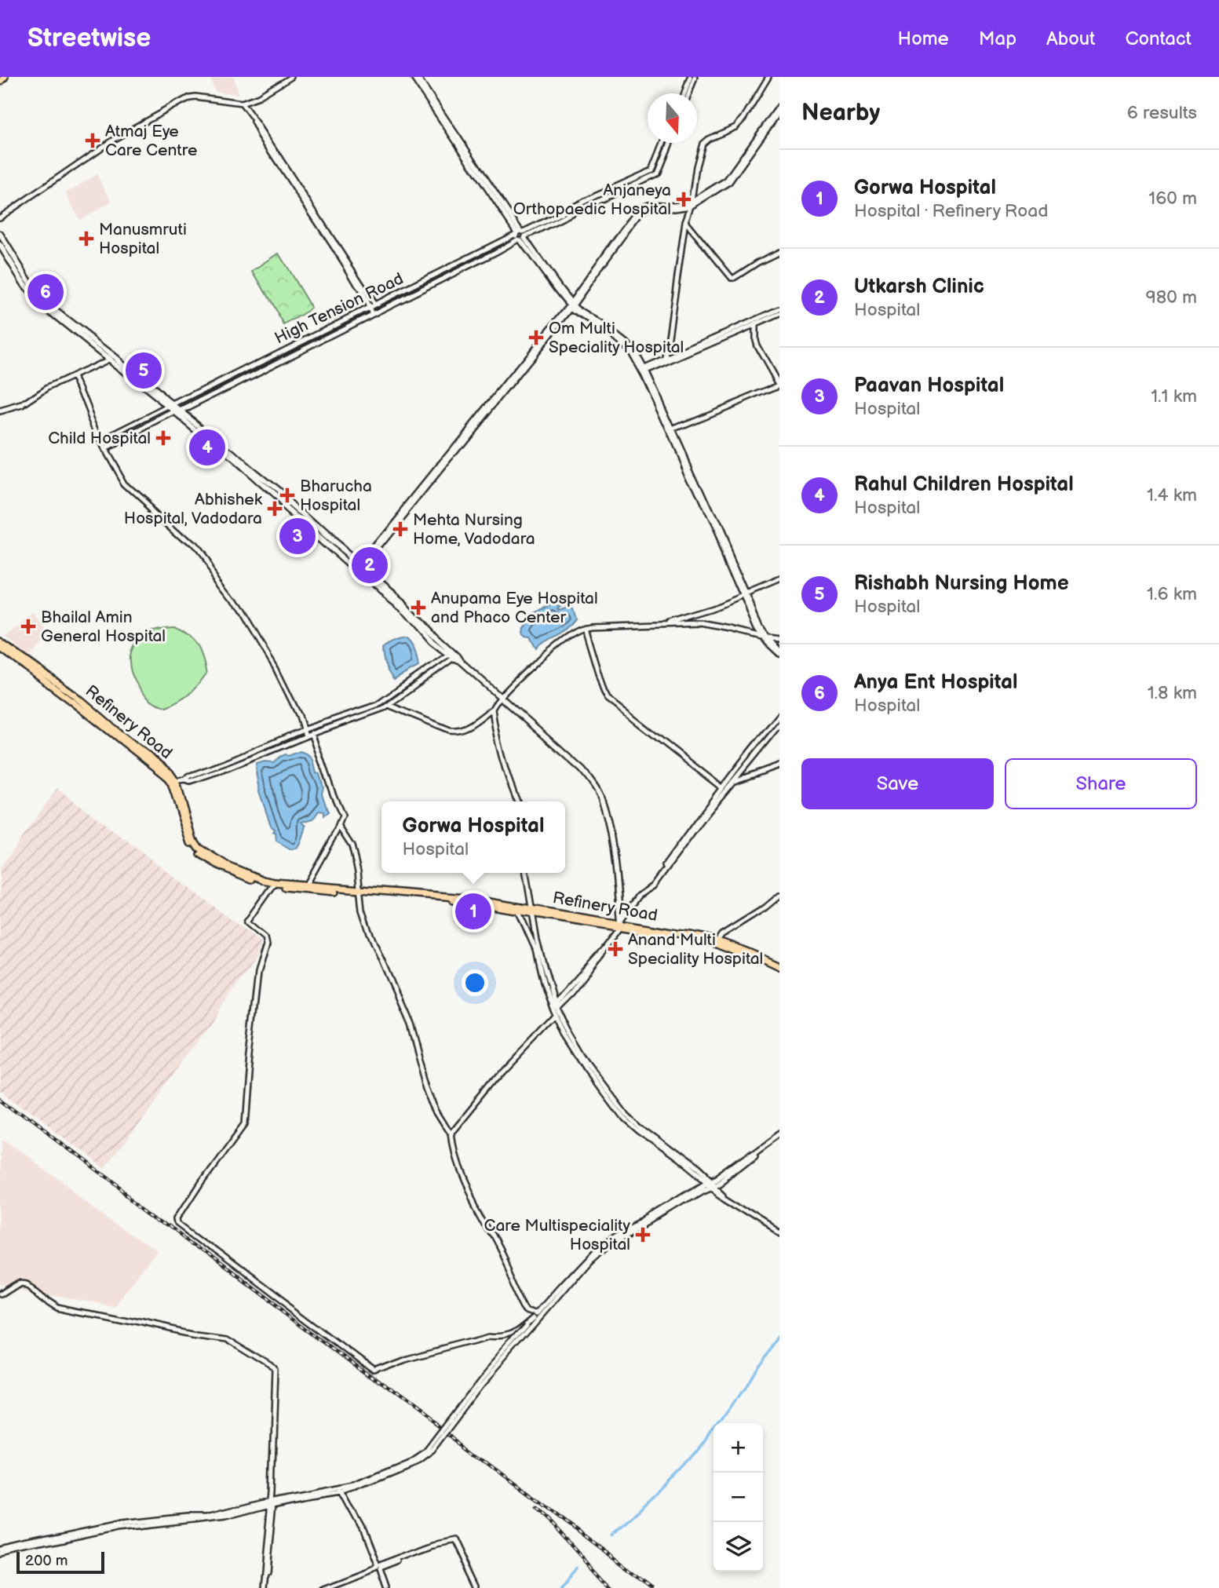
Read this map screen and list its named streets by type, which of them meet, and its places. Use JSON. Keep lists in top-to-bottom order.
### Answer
{
  "streets": {
    "main road": ["Refinery Road"],
    "street": ["High Tension Road"]
  },
  "places": {
    "health": [
      "Atmaj Eye Care Centre",
      "Anjaneya Orthopaedic Hospital",
      "Manusmruti Hospital",
      "Om Multi Speciality Hospital",
      "Child Hospital",
      "Bharucha Hospital",
      "Abhishek Hospital, Vadodara",
      "Mehta Nursing Home, Vadodara",
      "Anupama Eye Hospital and Phaco Center",
      "Bhailal Amin General Hospital",
      "Anand Multi Speciality Hospital",
      "Care Multispeciality Hospital"
    ]
  },
  "scale_bar": "200 m",
  "north": "bottom",
  "page": {
    "header": "Streetwise",
    "nav": [
      "Home",
      "Map",
      "About",
      "Contact"
    ],
    "heading": ["Nearby", "6 results"],
    "list": [
      {
        "mark": "1",
        "name": "Gorwa Hospital",
        "note": "Hospital · Refinery Road",
        "value": "160 m"
      },
      {
        "mark": "2",
        "name": "Utkarsh Clinic",
        "note": "Hospital",
        "value": "980 m"
      },
      {
        "mark": "3",
        "name": "Paavan Hospital",
        "note": "Hospital",
        "value": "1.1 km"
      },
      {
        "mark": "4",
        "name": "Rahul Children Hospital",
        "note": "Hospital",
        "value": "1.4 km"
      },
      {
        "mark": "5",
        "name": "Rishabh Nursing Home",
        "note": "Hospital",
        "value": "1.6 km"
      },
      {
        "mark": "6",
        "name": "Anya Ent Hospital",
        "note": "Hospital",
        "value": "1.8 km"
      }
    ],
    "pins": [
      "6",
      "5",
      "4",
      "3",
      "2",
      "1"
    ],
    "buttons": ["Save", "Share"],
    "popup": ["Gorwa Hospital", "Hospital"],
    "map_buttons": ["+", "−"],
    "scale": "200 m"
  }
}
